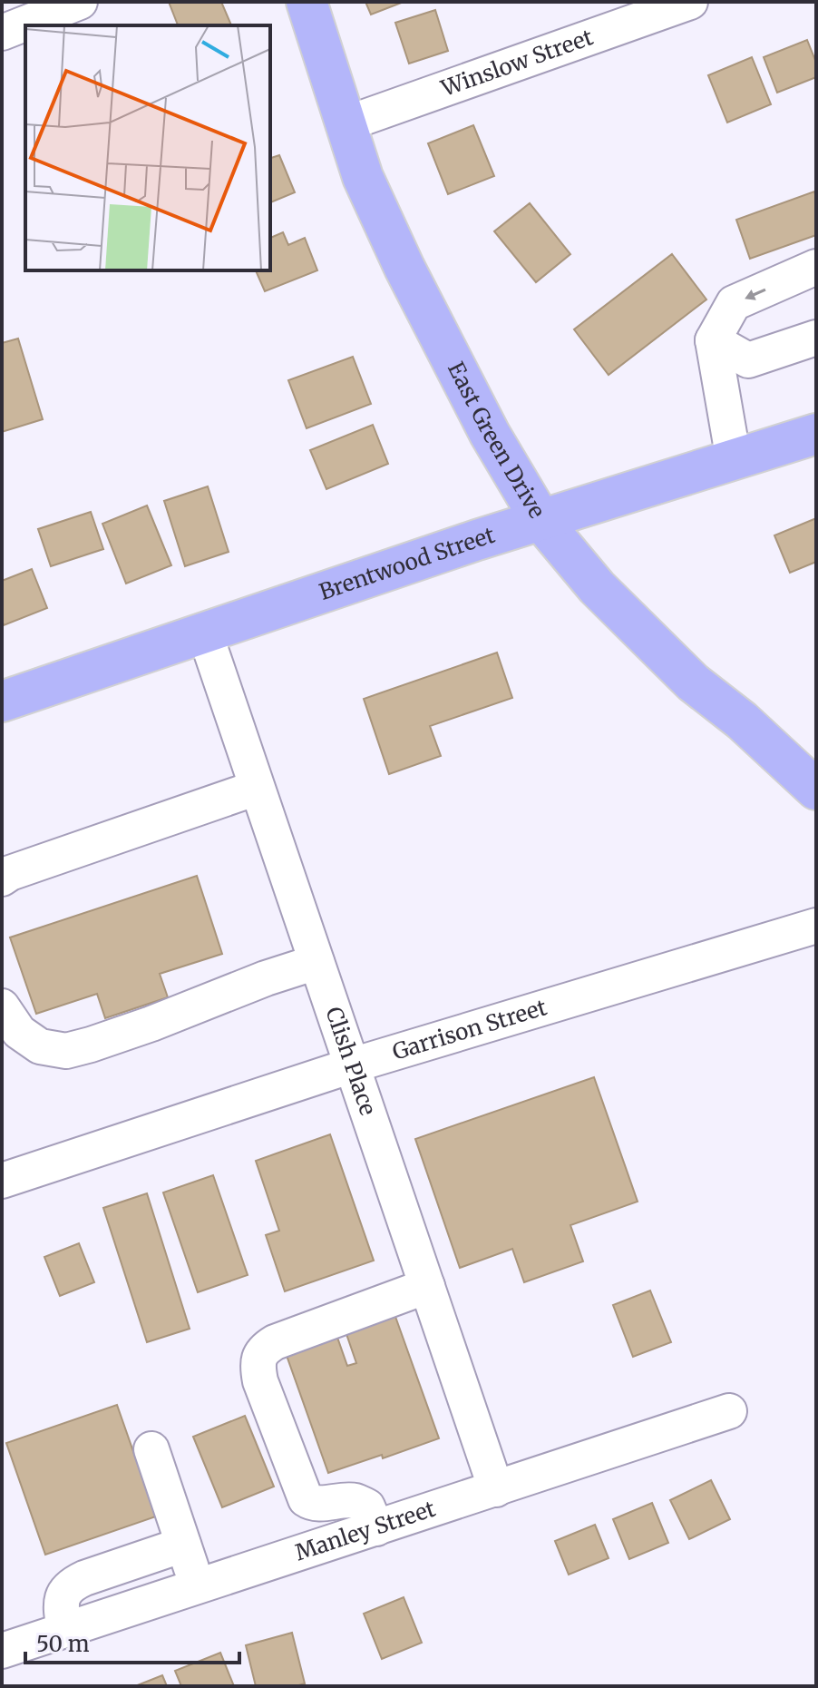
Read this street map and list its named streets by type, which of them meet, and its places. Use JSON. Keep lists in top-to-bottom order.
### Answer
{
  "streets": {
    "main road": ["East Green Drive", "Brentwood Street"],
    "street": [
      "Winslow Street",
      "Garrison Street",
      "Clish Place",
      "Manley Street"
    ]
  },
  "crossings": [
    ["Winslow Street", "East Green Drive"],
    ["East Green Drive", "Brentwood Street"],
    ["Brentwood Street", "Clish Place"],
    ["Garrison Street", "Clish Place"],
    ["Clish Place", "Manley Street"]
  ],
  "scale_bar": "50 m"
}
